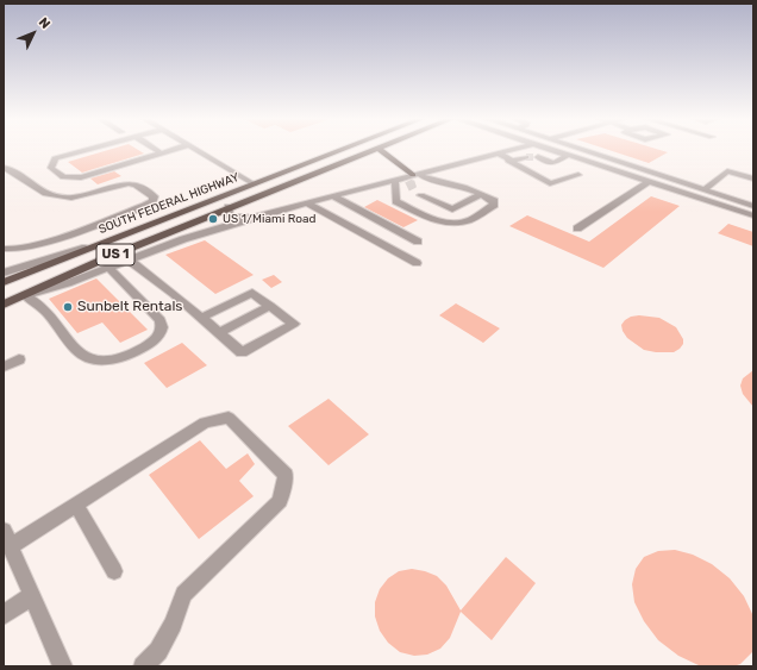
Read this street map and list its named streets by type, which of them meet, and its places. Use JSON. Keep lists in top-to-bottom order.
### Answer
{
  "streets": {
    "main road": ["SOUTH FEDERAL HIGHWAY", "US 1"]
  },
  "places": ["US 1/Miami Road", "Sunbelt Rentals"],
  "north": "top right"
}
